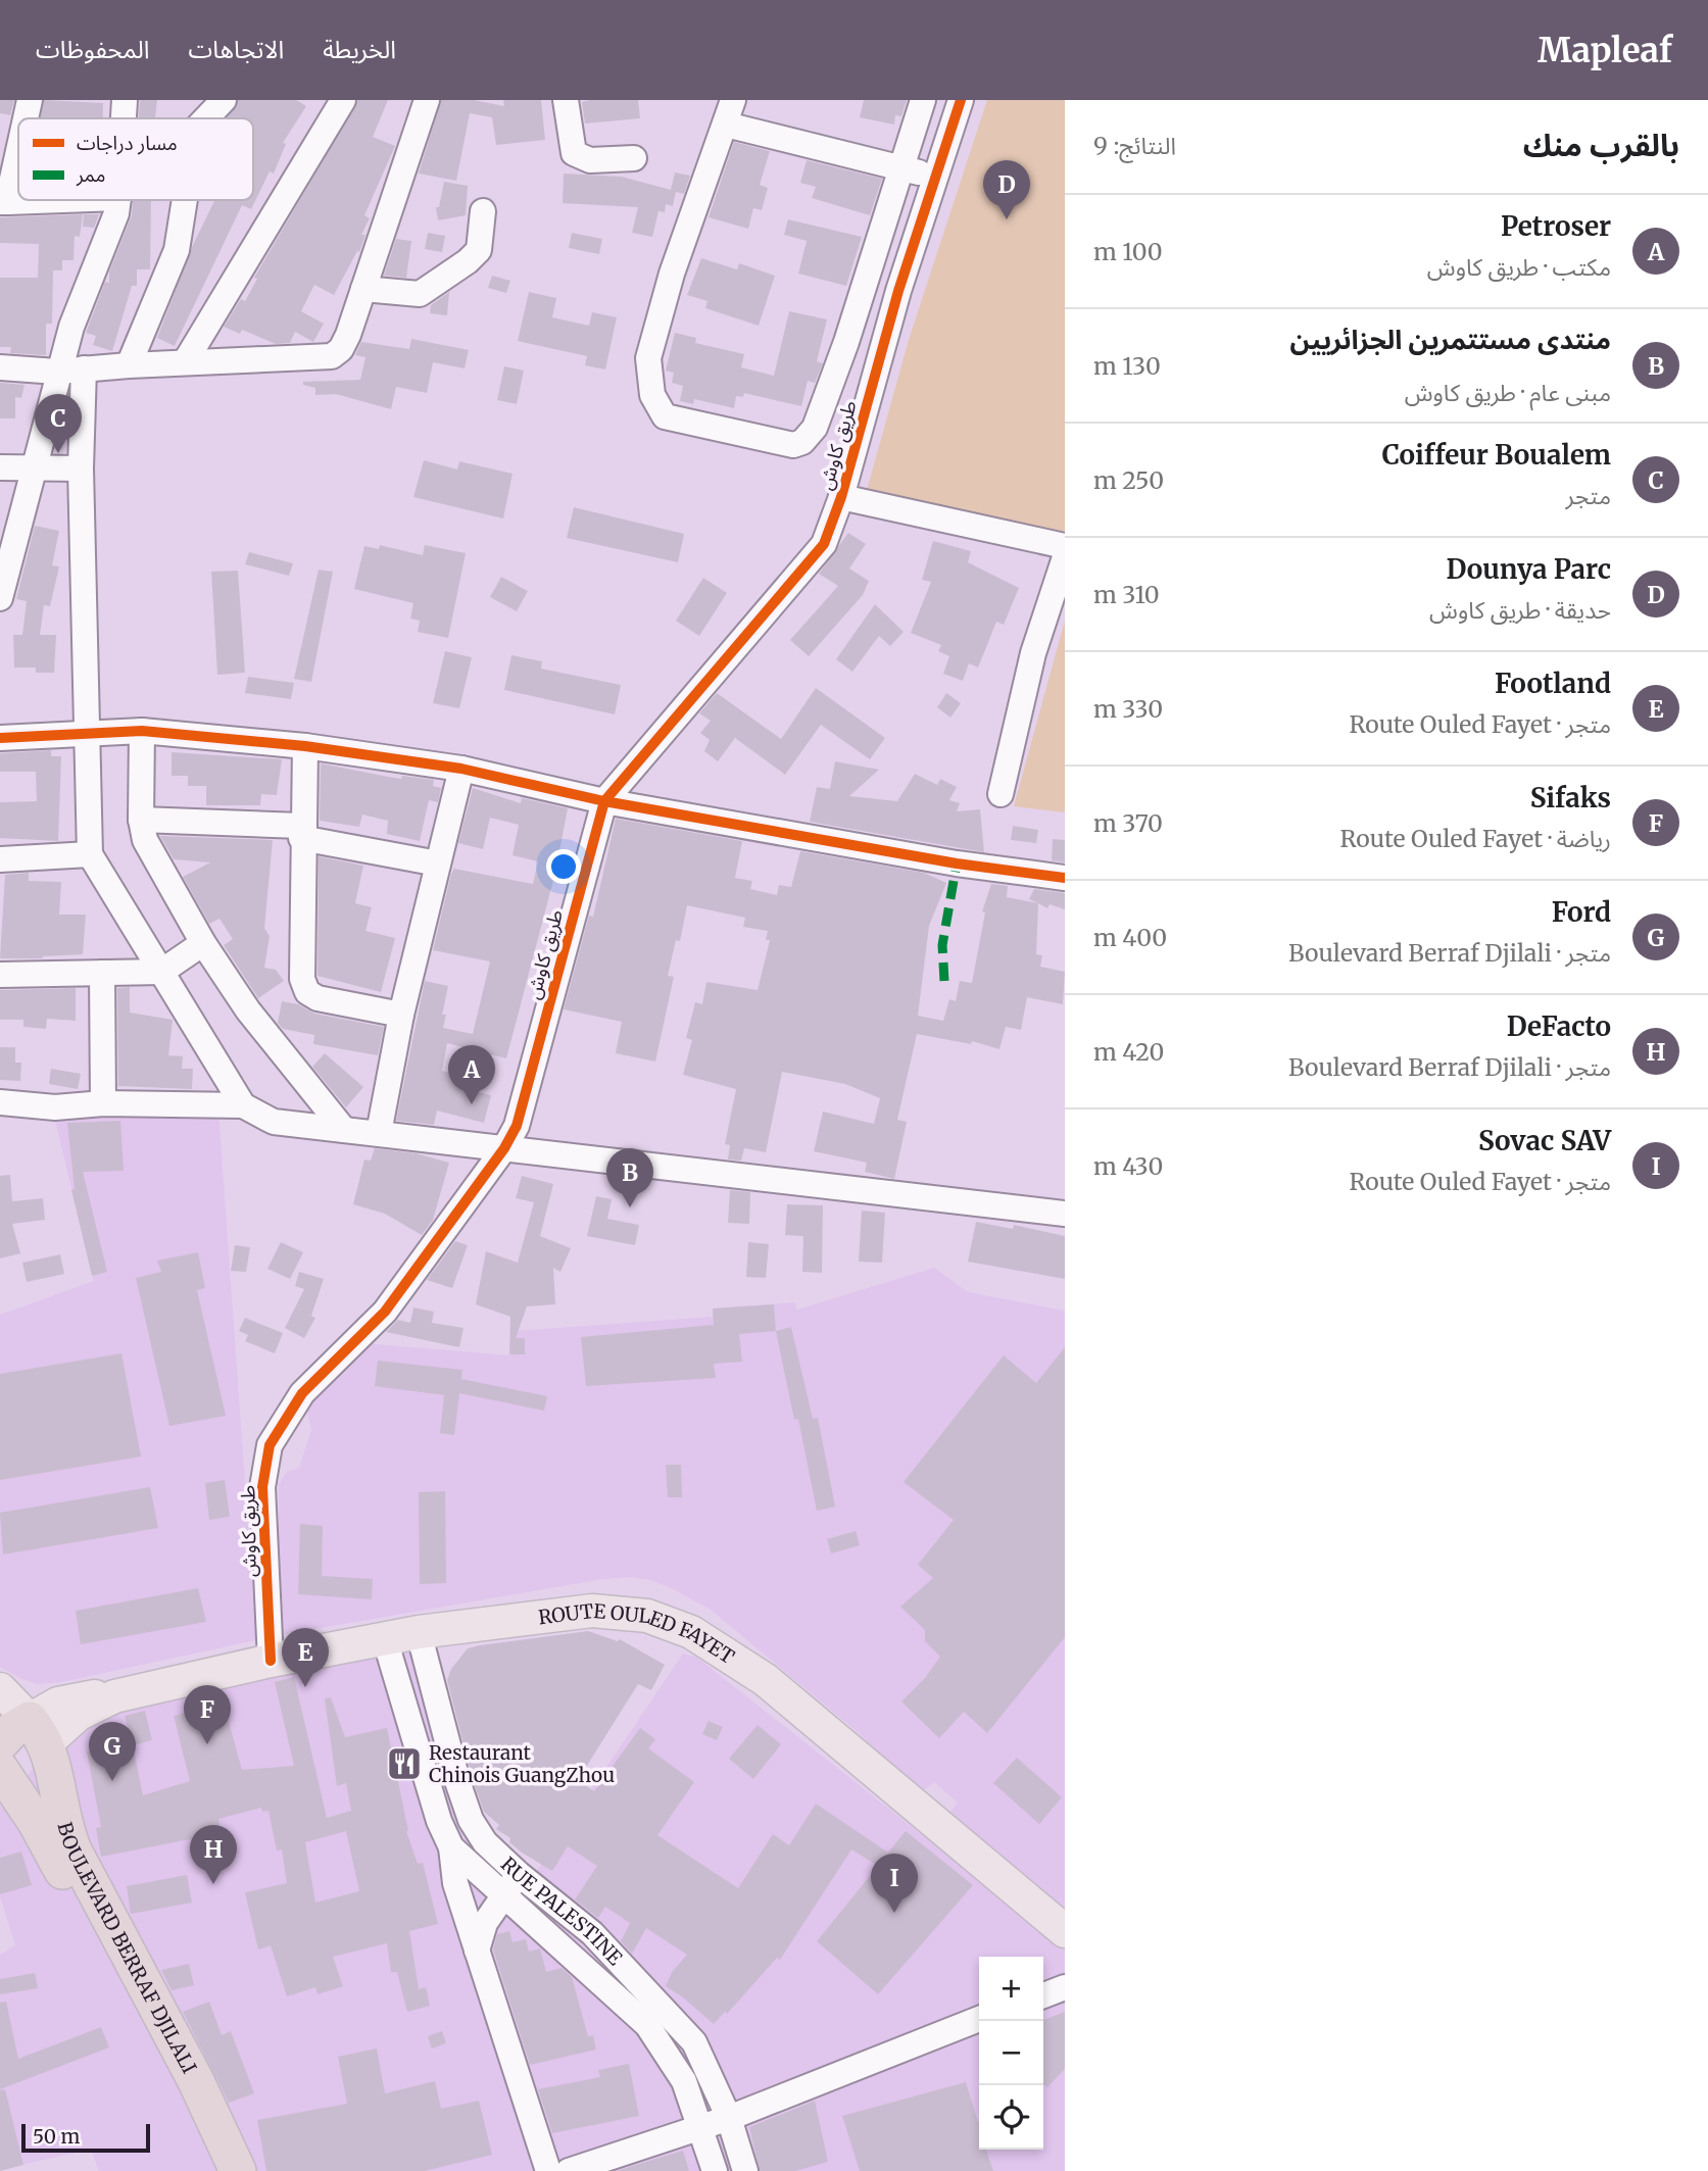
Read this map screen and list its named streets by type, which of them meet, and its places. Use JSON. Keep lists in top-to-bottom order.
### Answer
{
  "streets": {
    "highway": ["BOULEVARD BERRAF DJILALI"],
    "main road": ["ROUTE OULED FAYET"],
    "street": ["طريق كاوش", "RUE PALESTINE"]
  },
  "crossings": [
    ["طريق كاوش", "ROUTE OULED FAYET"],
    ["ROUTE OULED FAYET", "RUE PALESTINE"],
    ["ROUTE OULED FAYET", "BOULEVARD BERRAF DJILALI"]
  ],
  "places": {
    "restaurant": ["Restaurant Chinois GuangZhou"]
  },
  "legend": ["مسار دراجات", "ممر"],
  "scale_bar": "50 m",
  "page": {
    "header": "Mapleaf",
    "nav": ["الخريطة", "الاتجاهات", "المحفوظات"],
    "heading": ["بالقرب منك", "النتائج: 9"],
    "pins": [
      "D",
      "C",
      "A",
      "B",
      "E",
      "F",
      "G",
      "H",
      "I"
    ],
    "list": [
      {
        "mark": "A",
        "name": "Petroser",
        "note": "مكتب · طريق كاوش",
        "value": "100 m"
      },
      {
        "mark": "B",
        "name": "منتدى مستتمرين الجزائريين",
        "note": "مبنى عام · طريق كاوش",
        "value": "130 m"
      },
      {
        "mark": "C",
        "name": "Coiffeur Boualem",
        "note": "متجر",
        "value": "250 m"
      },
      {
        "mark": "D",
        "name": "Dounya Parc",
        "note": "حديقة · طريق كاوش",
        "value": "310 m"
      },
      {
        "mark": "E",
        "name": "Footland",
        "note": "متجر · Route Ouled Fayet",
        "value": "330 m"
      },
      {
        "mark": "F",
        "name": "Sifaks",
        "note": "رياضة · Route Ouled Fayet",
        "value": "370 m"
      },
      {
        "mark": "G",
        "name": "Ford",
        "note": "متجر · Boulevard Berraf Djilali",
        "value": "400 m"
      },
      {
        "mark": "H",
        "name": "DeFacto",
        "note": "متجر · Boulevard Berraf Djilali",
        "value": "420 m"
      },
      {
        "mark": "I",
        "name": "Sovac SAV",
        "note": "متجر · Route Ouled Fayet",
        "value": "430 m"
      }
    ],
    "map_buttons": ["+", "−"],
    "scale": "50 m"
  }
}
